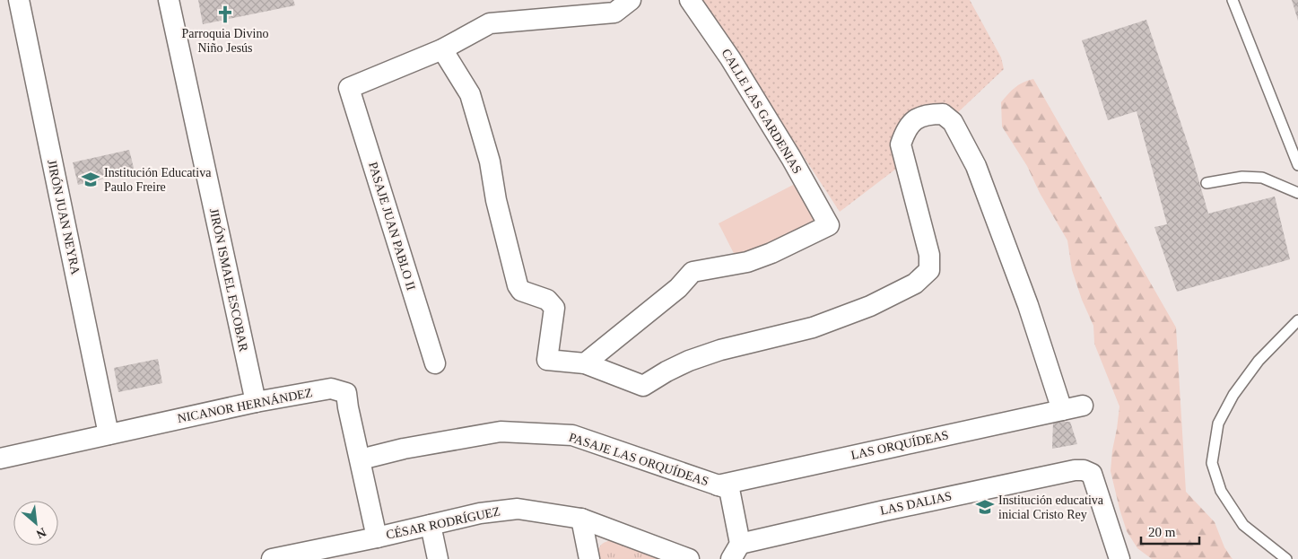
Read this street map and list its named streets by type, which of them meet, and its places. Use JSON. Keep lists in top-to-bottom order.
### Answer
{
  "streets": {
    "street": [
      "CALLE LAS GARDENIAS",
      "JIRÓN JUAN NEYRA",
      "PASAJE JUAN PABLO II",
      "JIRÓN ISMAEL ESCOBAR",
      "NICANOR HERNÁNDEZ",
      "LAS ORQUÍDEAS",
      "PASAJE LAS ORQUÍDEAS",
      "LAS DALIAS",
      "CÉSAR RODRÍGUEZ"
    ]
  },
  "crossings": [
    ["JIRÓN JUAN NEYRA", "NICANOR HERNÁNDEZ"],
    ["JIRÓN ISMAEL ESCOBAR", "NICANOR HERNÁNDEZ"],
    ["NICANOR HERNÁNDEZ", "PASAJE LAS ORQUÍDEAS"],
    ["NICANOR HERNÁNDEZ", "CÉSAR RODRÍGUEZ"],
    ["LAS ORQUÍDEAS", "PASAJE LAS ORQUÍDEAS"]
  ],
  "places": {
    "church": ["Parroquia Divino Niño Jesús"],
    "school or university": ["Institución Educativa Paulo Freire", "Institución educativa inicial Cristo Rey"]
  },
  "scale_bar": "20 m",
  "north": "bottom right"
}
